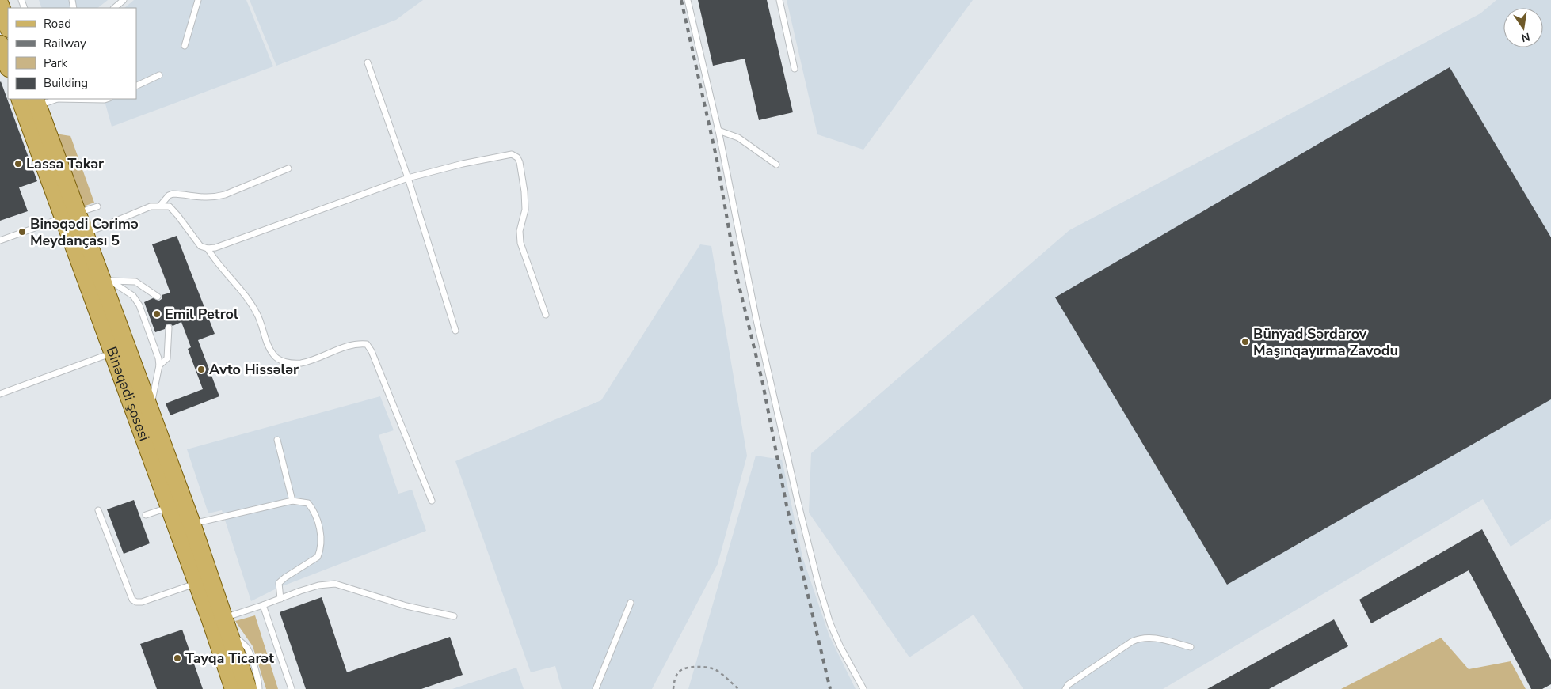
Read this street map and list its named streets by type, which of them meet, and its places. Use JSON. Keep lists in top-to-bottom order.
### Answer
{
  "streets": {
    "main road": ["Binəqədi şosesi"]
  },
  "places": [
    "Lassa Təkər",
    "Binəqədi Cərimə Meydançası 5",
    "Emil Petrol",
    "Bünyad Sərdarov Maşınqayırma Zavodu",
    "Avto Hissələr",
    "Tayqa Ticarət"
  ],
  "legend": [
    "Road",
    "Railway",
    "Park",
    "Building"
  ],
  "north": "bottom"
}
